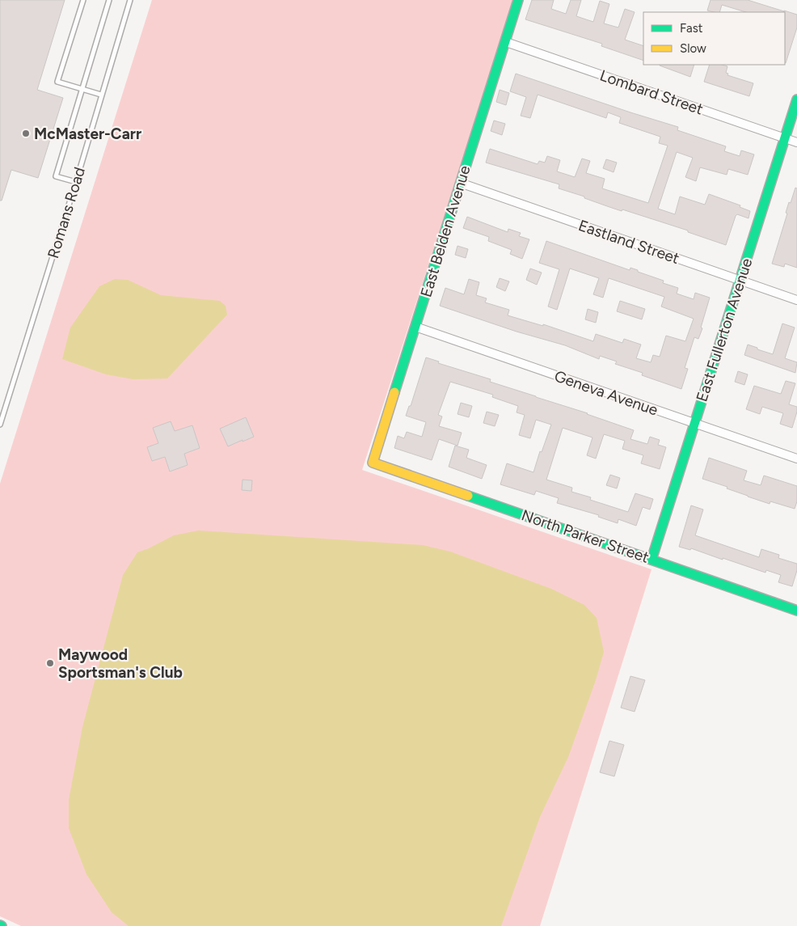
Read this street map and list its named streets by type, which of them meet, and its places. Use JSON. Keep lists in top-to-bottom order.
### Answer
{
  "streets": {
    "street": [
      "Lombard Street",
      "East Belden Avenue",
      "Eastland Street",
      "East Fullerton Avenue",
      "Geneva Avenue",
      "North Parker Street"
    ],
    "lane": ["Romans Road"]
  },
  "crossings": [
    ["Lombard Street", "East Belden Avenue"],
    ["Lombard Street", "East Fullerton Avenue"],
    ["East Belden Avenue", "Eastland Street"],
    ["East Belden Avenue", "Geneva Avenue"],
    ["East Belden Avenue", "North Parker Street"],
    ["Eastland Street", "East Fullerton Avenue"],
    ["East Fullerton Avenue", "Geneva Avenue"],
    ["East Fullerton Avenue", "North Parker Street"]
  ],
  "places": ["McMaster-Carr", "Maywood Sportsman's Club"],
  "legend": ["Fast", "Slow"]
}
